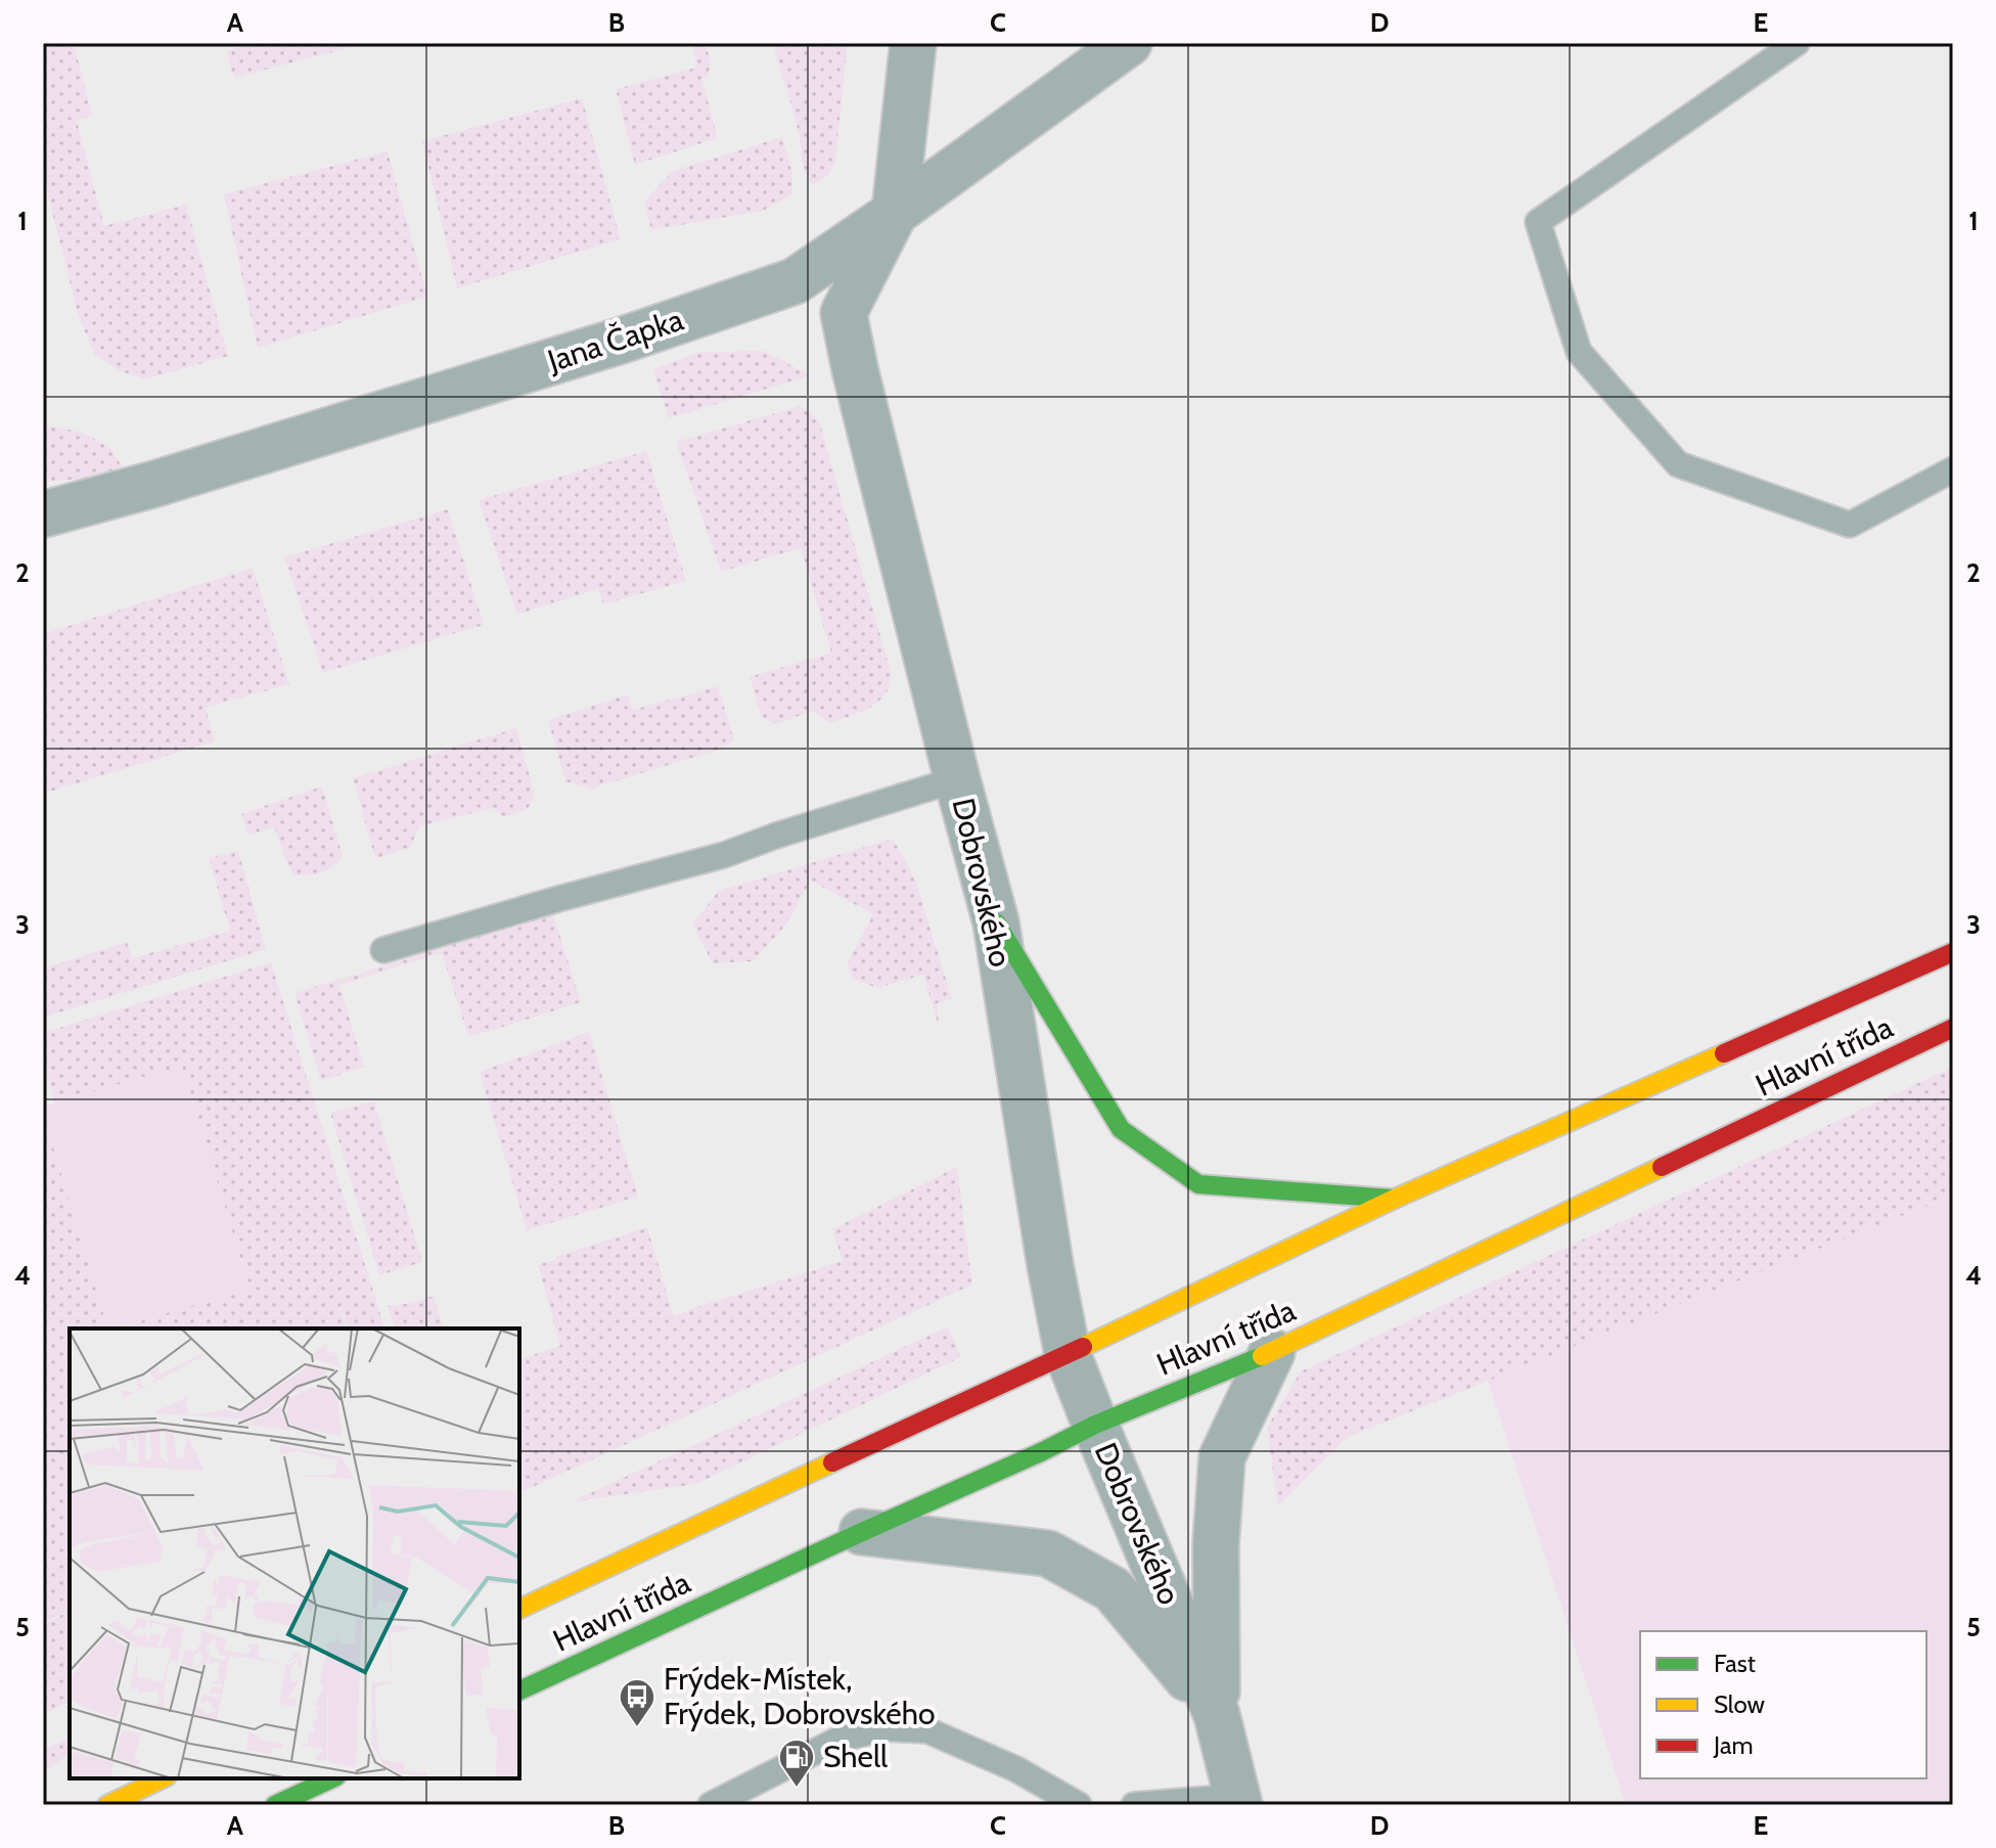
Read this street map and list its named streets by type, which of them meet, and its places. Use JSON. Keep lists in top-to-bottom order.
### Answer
{
  "streets": {
    "main road": ["Hlavní třída"],
    "street": ["Jana Čapka", "Dobrovského"]
  },
  "crossings": [
    ["Jana Čapka", "Dobrovského"],
    ["Dobrovského", "Hlavní třída"]
  ],
  "places": {
    "bus stop": ["Frýdek-Místek, Frýdek, Dobrovského"],
    "fuel station": ["Shell"]
  },
  "legend": ["Fast", "Slow", "Jam"],
  "grid": {
    "columns": [
      "A",
      "B",
      "C",
      "D",
      "E"
    ],
    "rows": [
      "1",
      "2",
      "3",
      "4",
      "5"
    ]
  }
}
